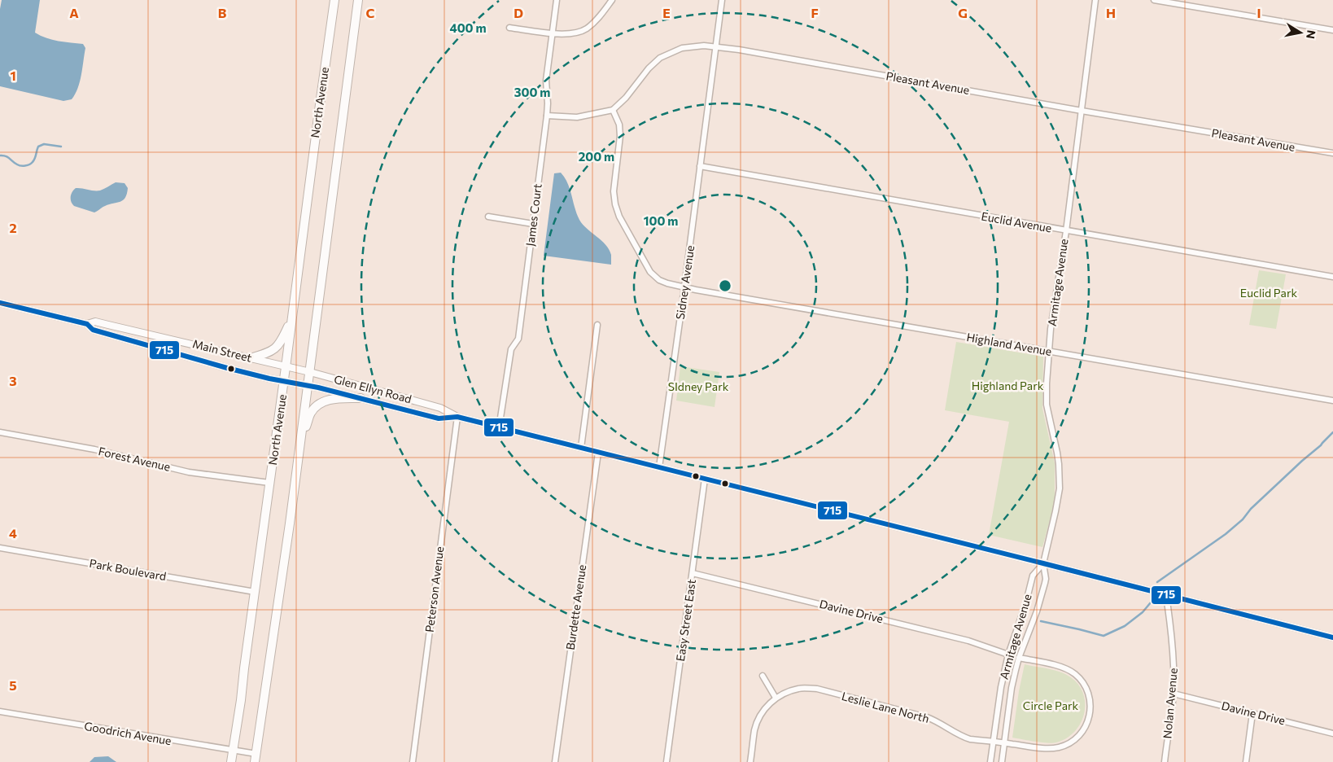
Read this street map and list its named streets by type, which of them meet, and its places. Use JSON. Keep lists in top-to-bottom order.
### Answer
{
  "streets": {
    "main road": ["North Avenue"],
    "street": [
      "Pleasant Avenue",
      "James Court",
      "Euclid Avenue",
      "Sidney Avenue",
      "Armitage Avenue",
      "Highland Avenue",
      "Main Street",
      "Glen Ellyn Road",
      "Forest Avenue",
      "Park Boulevard",
      "Peterson Avenue",
      "Burdette Avenue",
      "Davine Drive",
      "Easy Street East",
      "Nolan Avenue",
      "Leslie Lane North",
      "Goodrich Avenue"
    ]
  },
  "crossings": [
    ["Pleasant Avenue", "Sidney Avenue"],
    ["Pleasant Avenue", "Armitage Avenue"],
    ["Pleasant Avenue", "Highland Avenue"],
    ["North Avenue", "Main Street"],
    ["North Avenue", "Glen Ellyn Road"],
    ["North Avenue", "Forest Avenue"],
    ["North Avenue", "Park Boulevard"],
    ["North Avenue", "Goodrich Avenue"],
    ["James Court", "Glen Ellyn Road"],
    ["Euclid Avenue", "Sidney Avenue"],
    ["Euclid Avenue", "Armitage Avenue"],
    ["Sidney Avenue", "Highland Avenue"],
    ["Sidney Avenue", "Glen Ellyn Road"],
    ["Armitage Avenue", "Highland Avenue"],
    ["Armitage Avenue", "Glen Ellyn Road"],
    ["Armitage Avenue", "Davine Drive"],
    ["Armitage Avenue", "Leslie Lane North"],
    ["Main Street", "Glen Ellyn Road"],
    ["Glen Ellyn Road", "Peterson Avenue"],
    ["Glen Ellyn Road", "Burdette Avenue"],
    ["Glen Ellyn Road", "Easy Street East"],
    ["Glen Ellyn Road", "Nolan Avenue"],
    ["Davine Drive", "Easy Street East"],
    ["Davine Drive", "Nolan Avenue"]
  ],
  "parks": [
    "Euclid Park",
    "Highland Park",
    "SIdney Park",
    "Circle Park"
  ],
  "lines": ["transit line 715"],
  "north": "right",
  "grid": {
    "columns": [
      "A",
      "B",
      "C",
      "D",
      "E",
      "F",
      "G",
      "H",
      "I"
    ],
    "rows": [
      "1",
      "2",
      "3",
      "4",
      "5"
    ]
  },
  "rings": [
    "400 m",
    "300 m",
    "200 m",
    "100 m"
  ]
}
